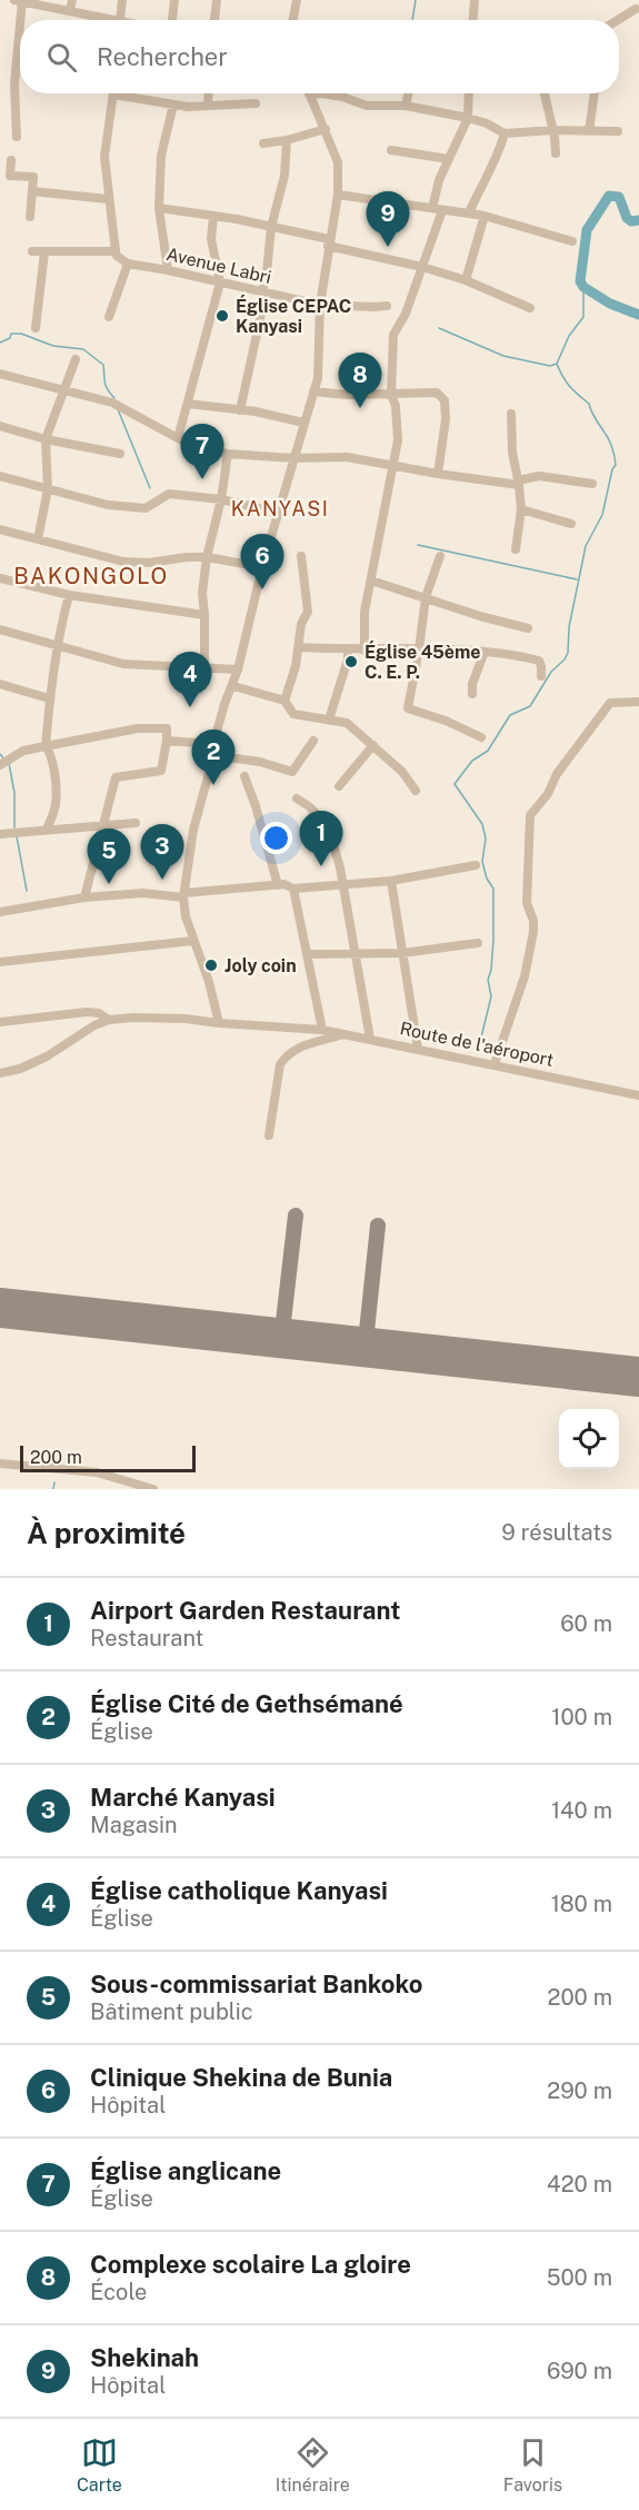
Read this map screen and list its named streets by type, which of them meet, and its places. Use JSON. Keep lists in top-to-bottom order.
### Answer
{
  "streets": {
    "street": ["Avenue Labri", "Route de l'aéroport"]
  },
  "districts": ["KANYASI", "BAKONGOLO"],
  "places": ["Église CEPAC Kanyasi", "Église 45ème C. E. P.", "Joly coin"],
  "scale_bar": "200 m",
  "page": {
    "search": "Rechercher",
    "pins": [
      "9",
      "8",
      "7",
      "6",
      "4",
      "2",
      "1",
      "3",
      "5"
    ],
    "scale": "200 m",
    "heading": ["À proximité", "9 résultats"],
    "list": [
      {
        "mark": "1",
        "name": "Airport Garden Restaurant",
        "note": "Restaurant",
        "value": "60 m"
      },
      {
        "mark": "2",
        "name": "Église Cité de Gethsémané",
        "note": "Église",
        "value": "100 m"
      },
      {
        "mark": "3",
        "name": "Marché Kanyasi",
        "note": "Magasin",
        "value": "140 m"
      },
      {
        "mark": "4",
        "name": "Église catholique Kanyasi",
        "note": "Église",
        "value": "180 m"
      },
      {
        "mark": "5",
        "name": "Sous-commissariat Bankoko",
        "note": "Bâtiment public",
        "value": "200 m"
      },
      {
        "mark": "6",
        "name": "Clinique Shekina de Bunia",
        "note": "Hôpital",
        "value": "290 m"
      },
      {
        "mark": "7",
        "name": "Église anglicane",
        "note": "Église",
        "value": "420 m"
      },
      {
        "mark": "8",
        "name": "Complexe scolaire La gloire",
        "note": "École",
        "value": "500 m"
      },
      {
        "mark": "9",
        "name": "Shekinah",
        "note": "Hôpital",
        "value": "690 m"
      }
    ],
    "nav": ["Carte", "Itinéraire", "Favoris"]
  }
}
